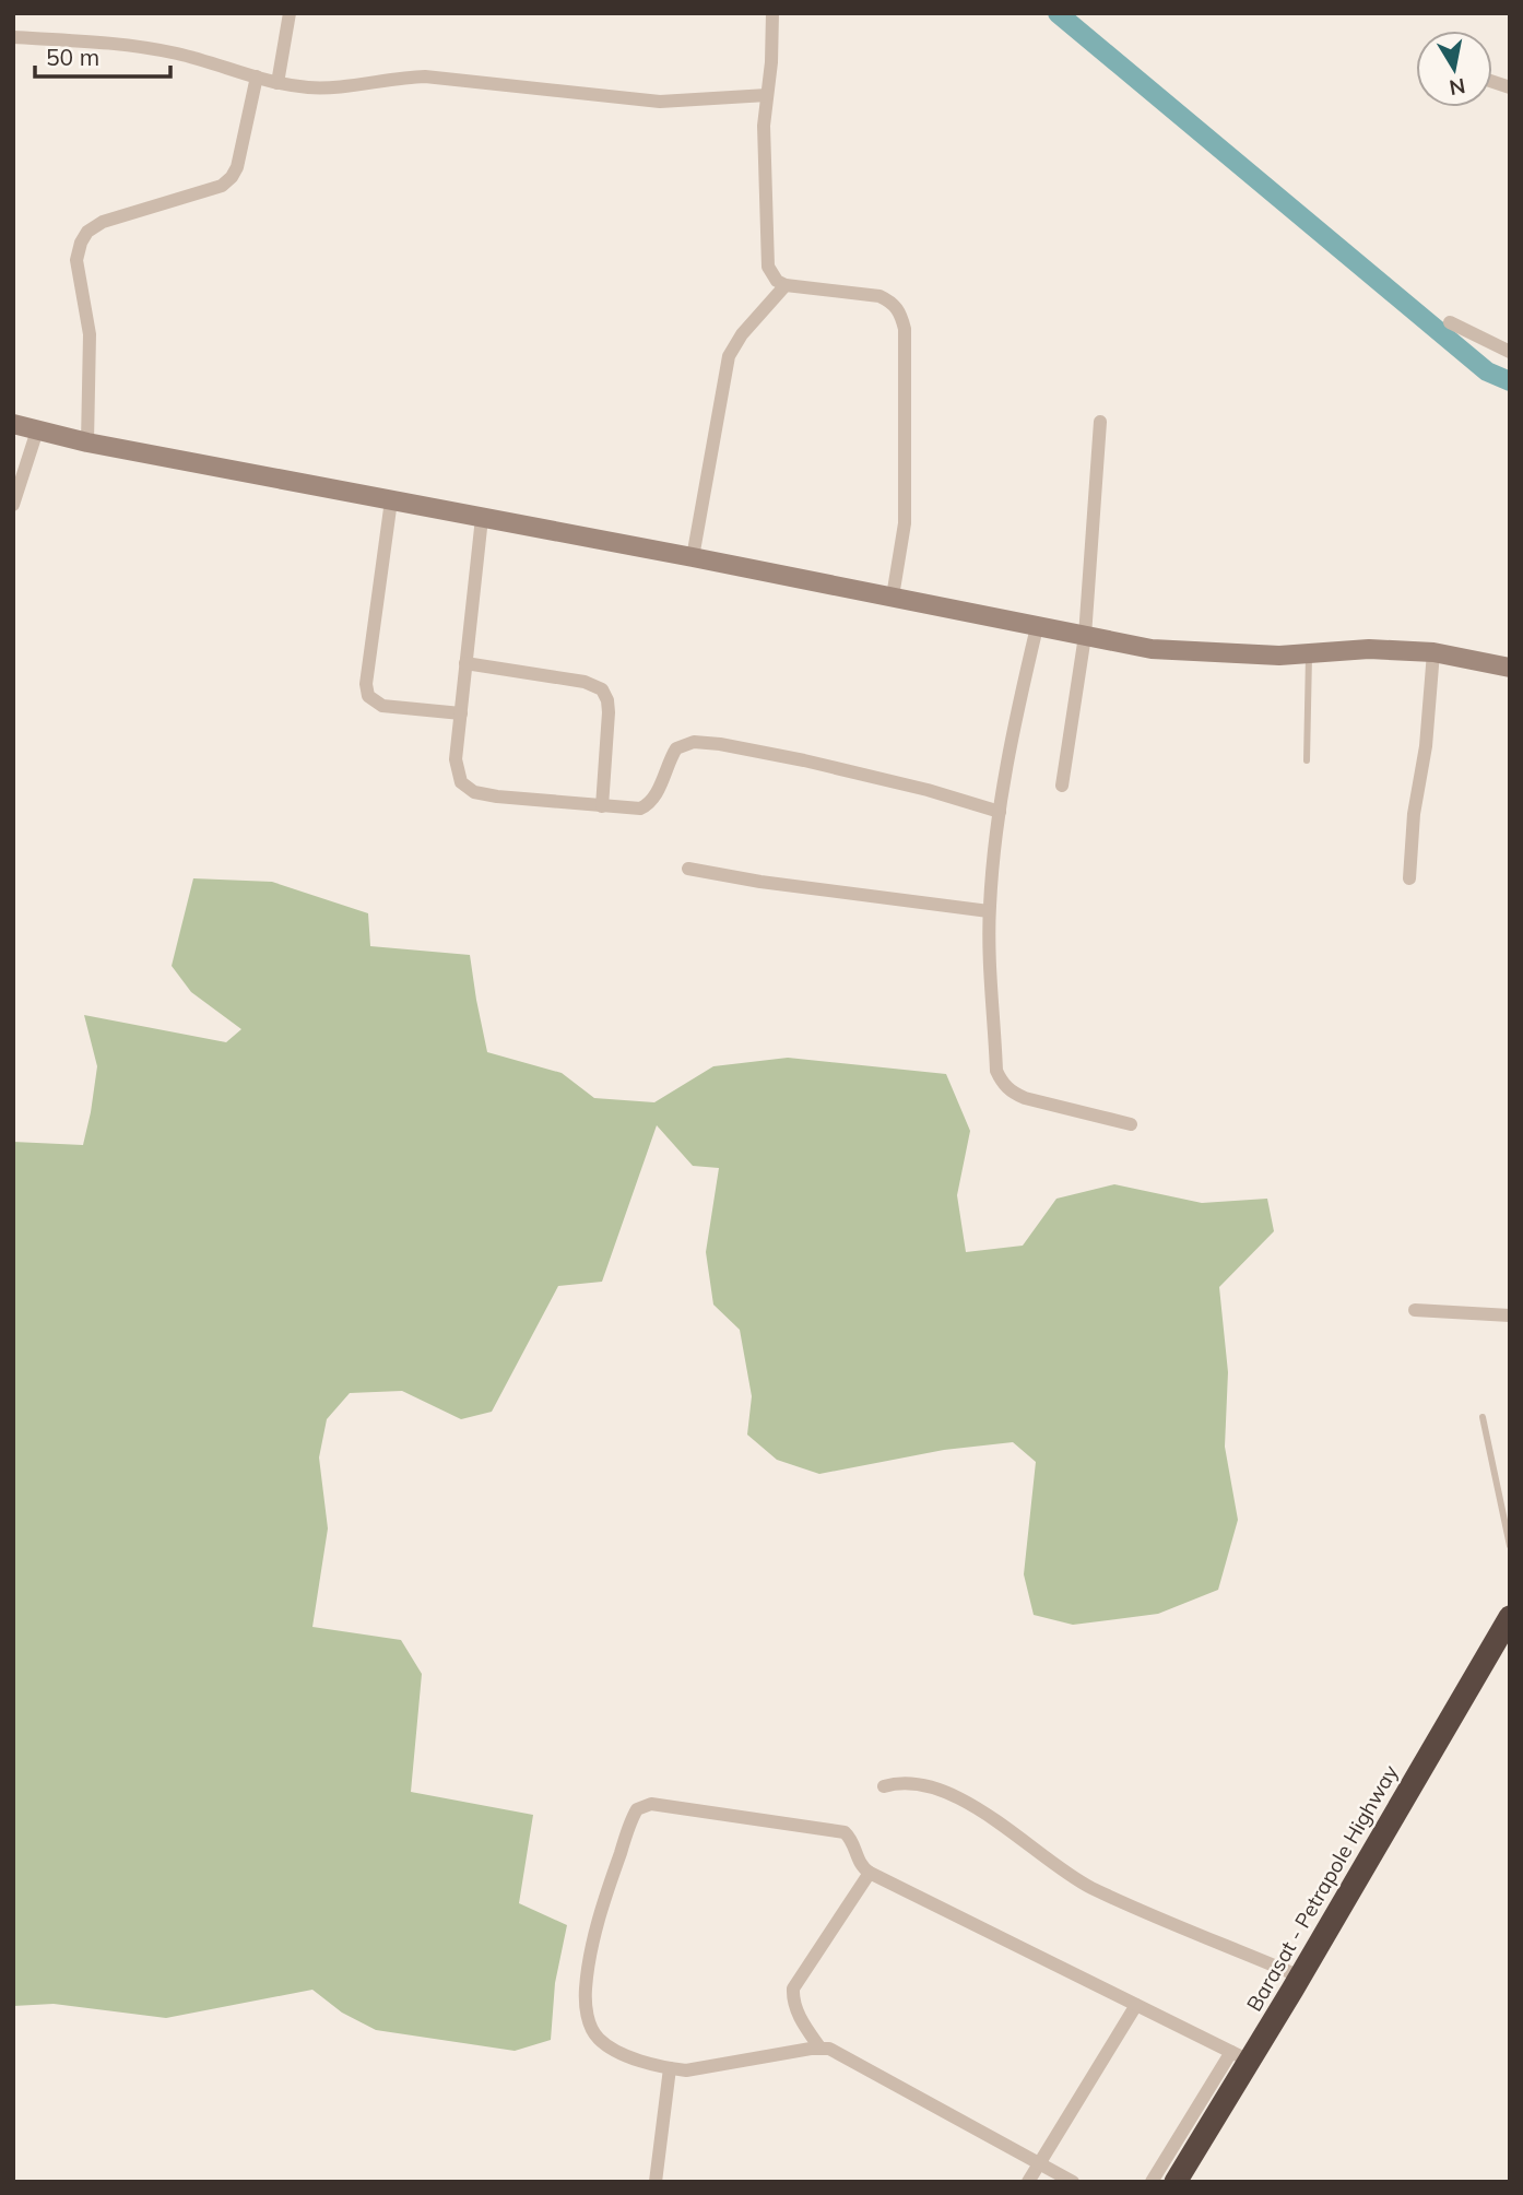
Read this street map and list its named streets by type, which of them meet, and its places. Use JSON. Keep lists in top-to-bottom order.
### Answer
{
  "streets": {
    "highway": ["Barasat - Petrapole Highway"]
  },
  "scale_bar": "50 m",
  "north": "bottom"
}
